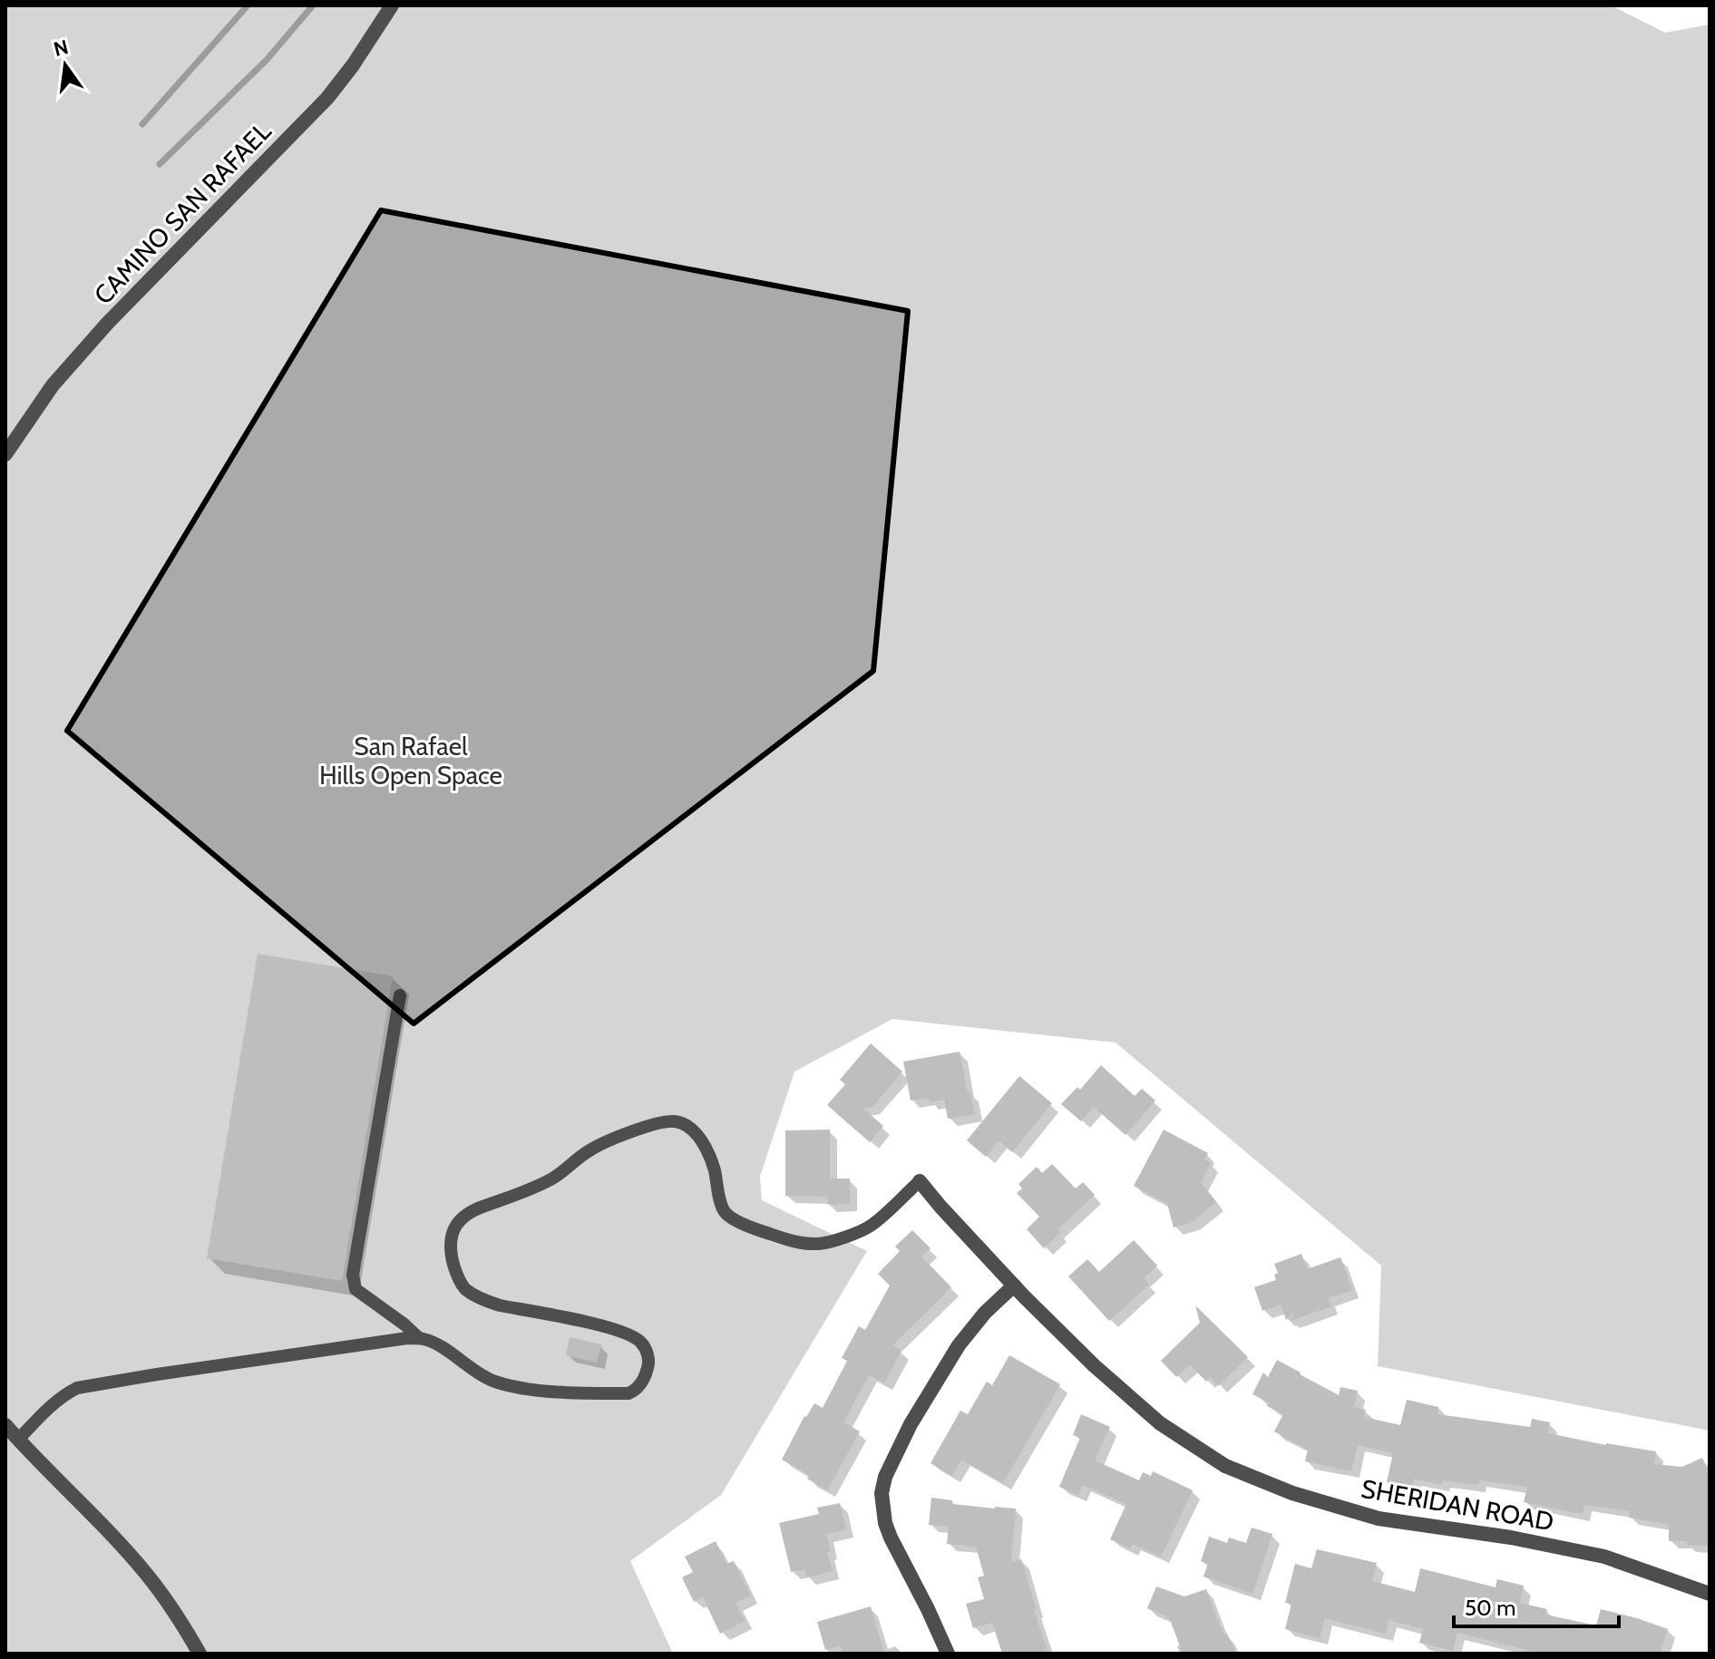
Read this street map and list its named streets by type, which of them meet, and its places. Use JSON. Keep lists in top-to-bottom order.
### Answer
{
  "streets": {
    "street": ["CAMINO SAN RAFAEL", "SHERIDAN ROAD"]
  },
  "parks": ["San Rafael Hills Open Space"],
  "scale_bar": "50 m",
  "north": "top"
}
